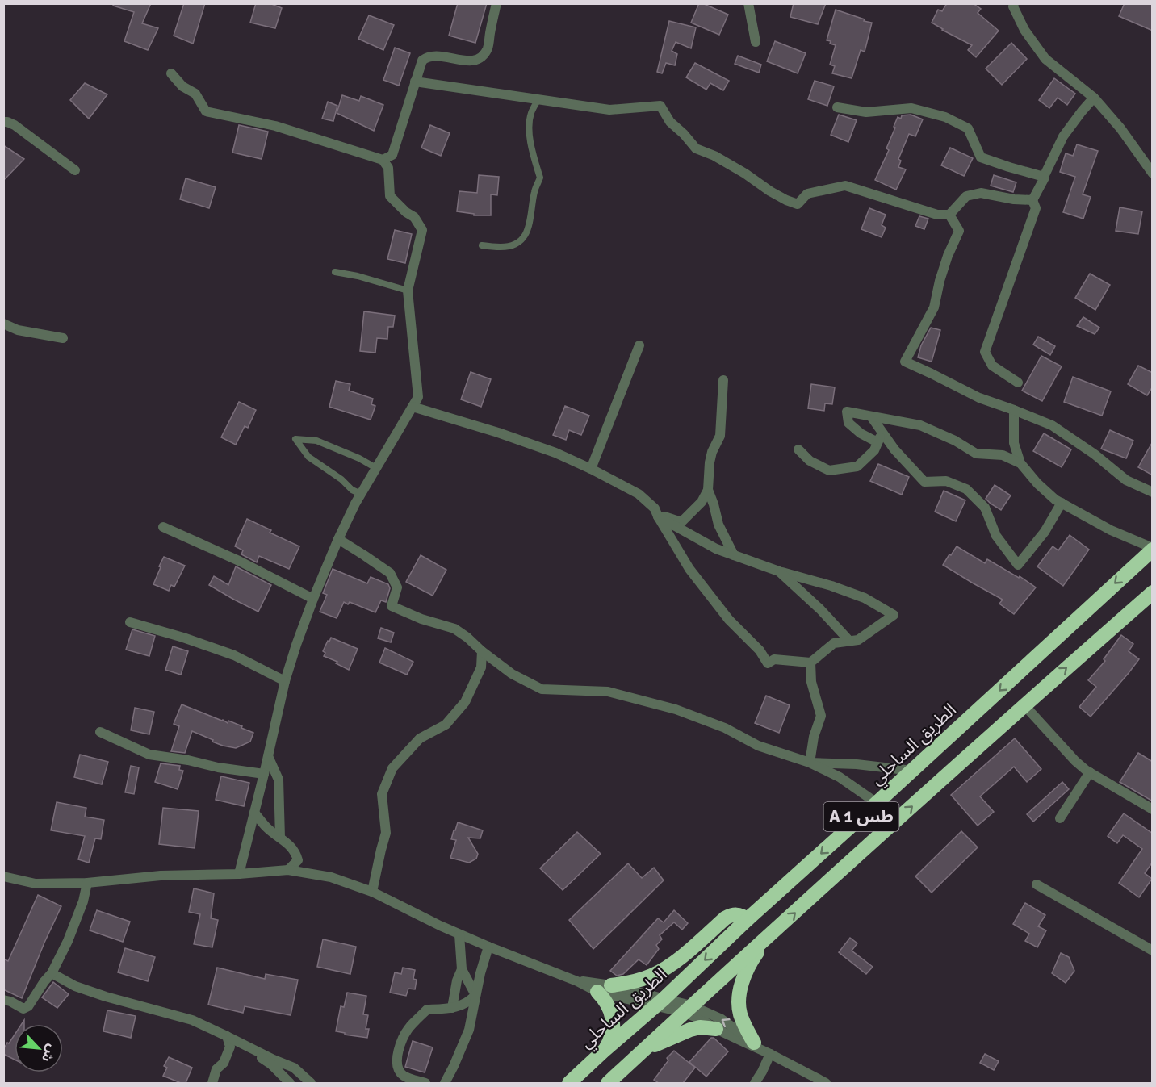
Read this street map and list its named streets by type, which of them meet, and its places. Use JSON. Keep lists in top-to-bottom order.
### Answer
{
  "streets": {
    "highway": ["الطريق الساحلي", "A 1 طس"]
  },
  "north": "bottom right"
}
